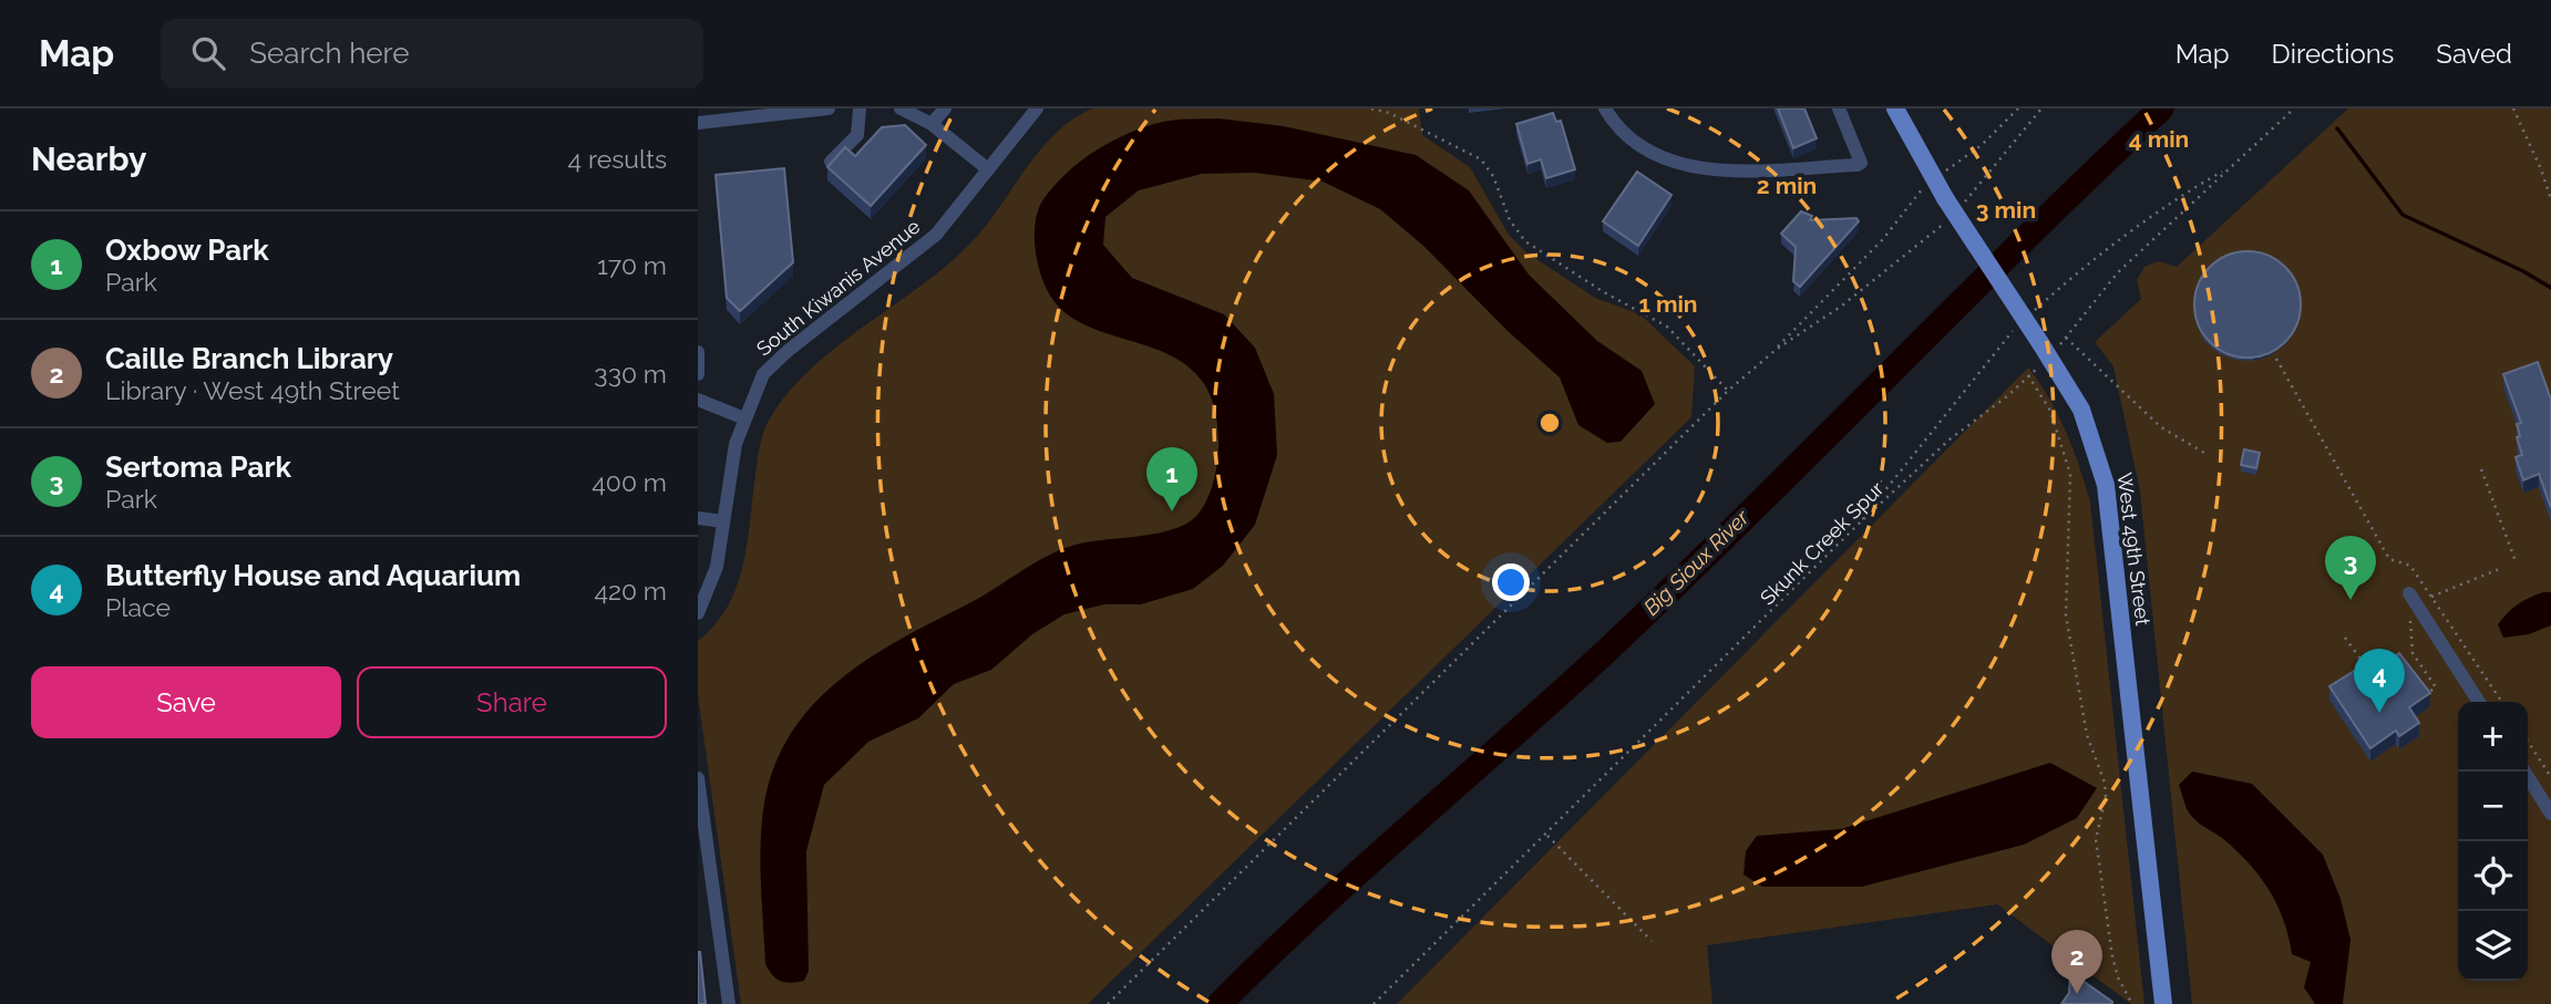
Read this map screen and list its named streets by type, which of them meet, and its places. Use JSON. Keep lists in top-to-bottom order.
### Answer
{
  "streets": {
    "main road": ["West 49th Street"],
    "street": ["South Kiwanis Avenue"],
    "path": ["Skunk Creek Spur"]
  },
  "crossings": [
    ["Skunk Creek Spur", "West 49th Street"]
  ],
  "water": ["Big Sioux River"],
  "page": {
    "header": "Map",
    "search": "Search here",
    "nav": ["Map", "Directions", "Saved"],
    "heading": ["Nearby", "4 results"],
    "list": [
      {
        "mark": "1",
        "name": "Oxbow Park",
        "note": "Park",
        "value": "170 m"
      },
      {
        "mark": "2",
        "name": "Caille Branch Library",
        "note": "Library · West 49th Street",
        "value": "330 m"
      },
      {
        "mark": "3",
        "name": "Sertoma Park",
        "note": "Park",
        "value": "400 m"
      },
      {
        "mark": "4",
        "name": "Butterfly House and Aquarium",
        "note": "Place",
        "value": "420 m"
      }
    ],
    "pins": [
      "1",
      "3",
      "4",
      "2"
    ],
    "buttons": ["Save", "Share"],
    "map_buttons": ["+", "−"]
  },
  "rings": [
    "4 min",
    "2 min",
    "3 min",
    "1 min"
  ]
}
